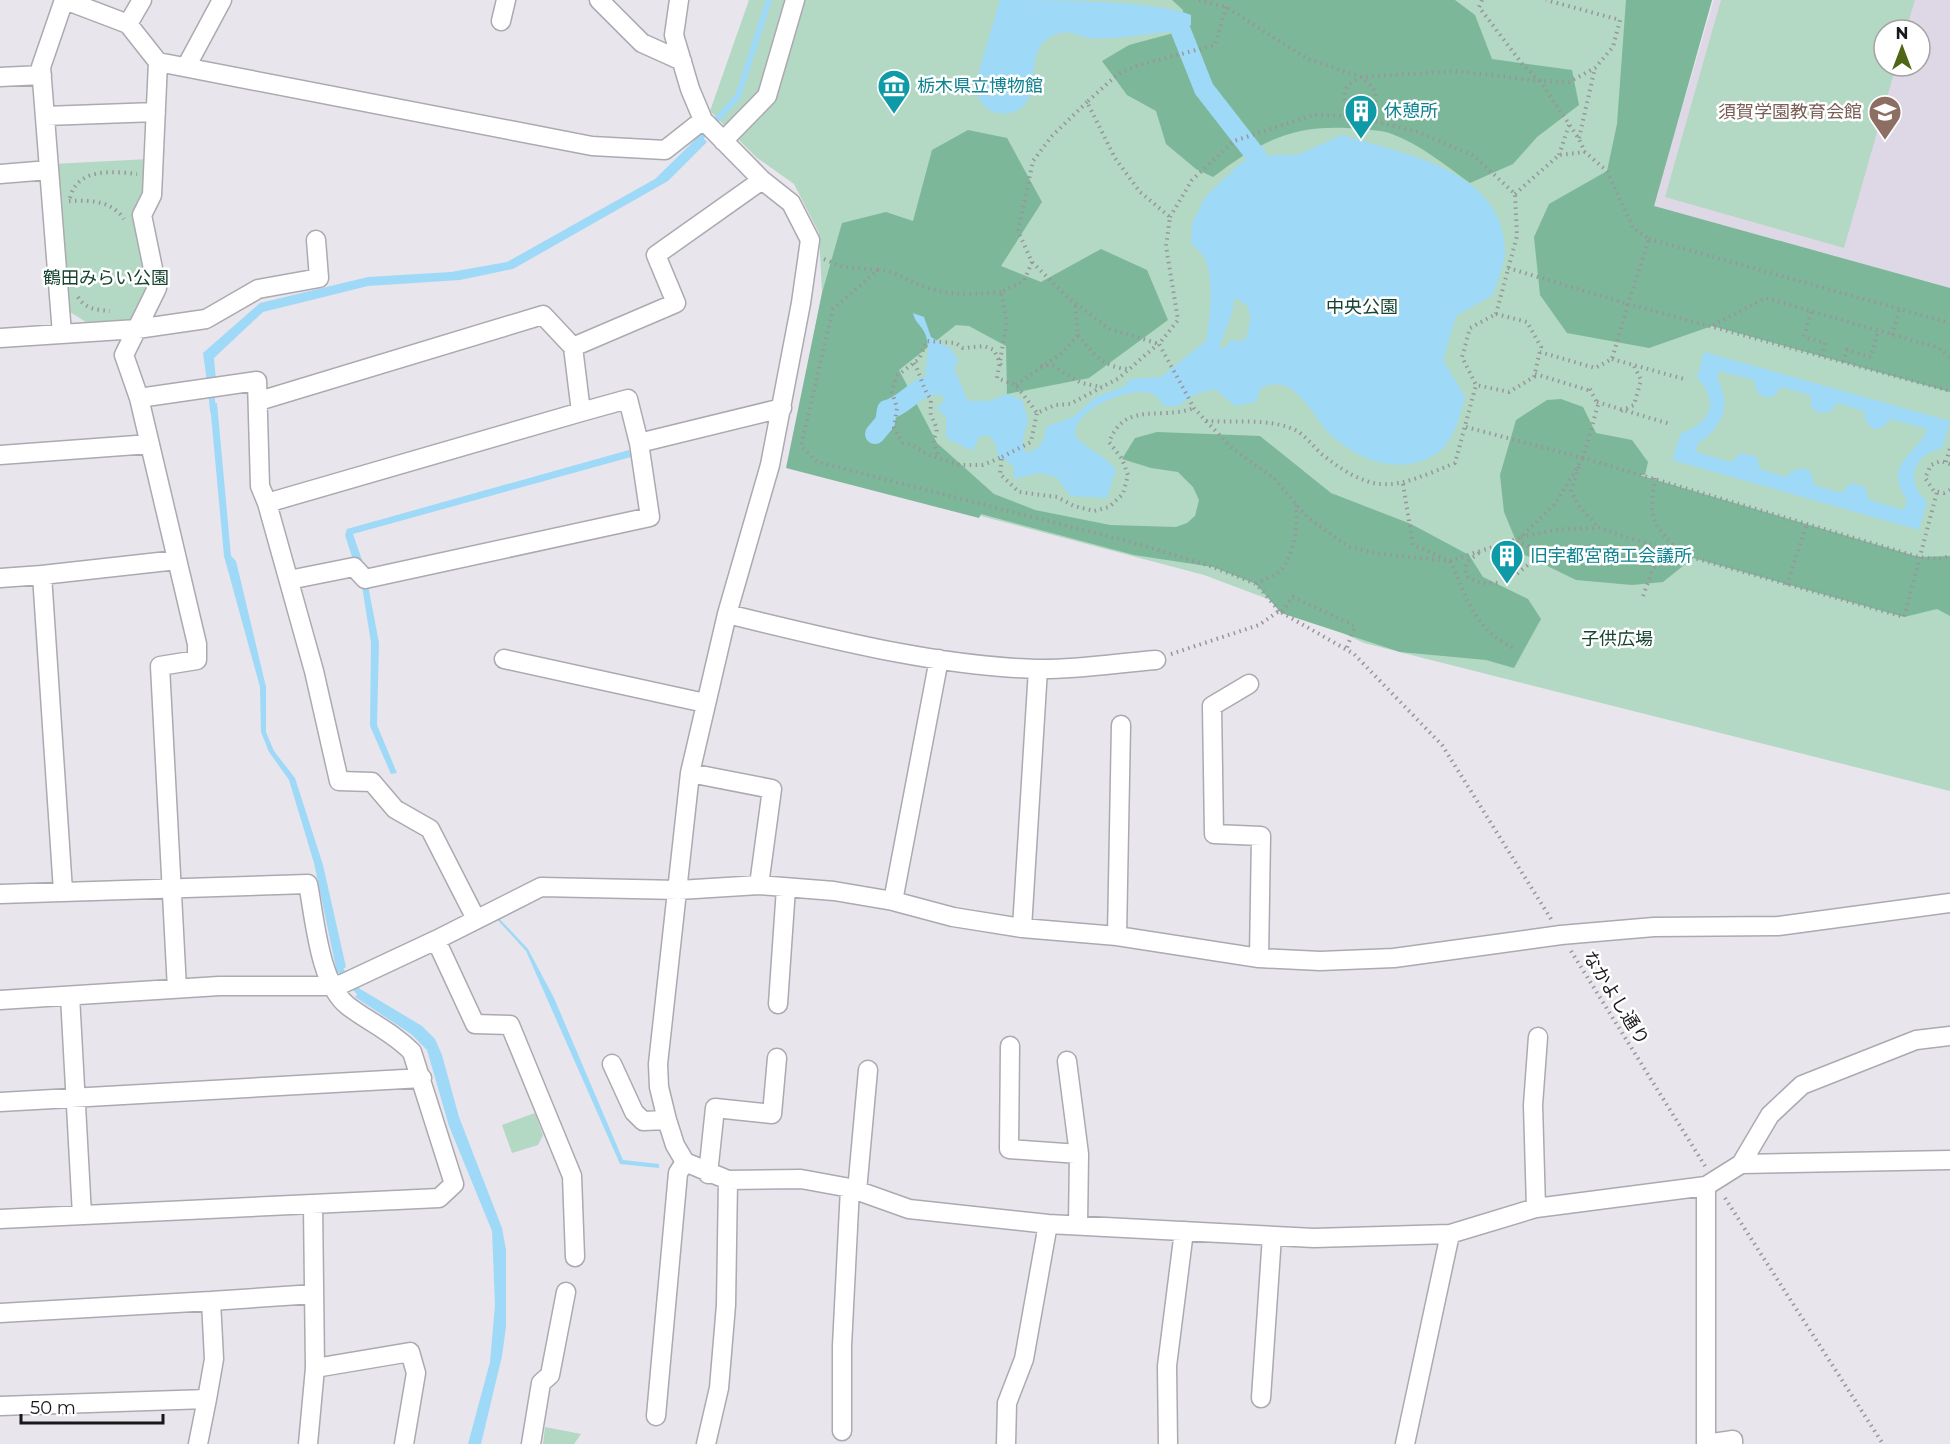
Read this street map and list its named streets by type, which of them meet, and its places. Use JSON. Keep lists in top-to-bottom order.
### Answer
{
  "streets": {
    "path": ["なかよし通り"]
  },
  "parks": ["鶴田みらい公園", "中央公園", "子供広場"],
  "places": {
    "museum": ["栃木県立博物館"],
    "building": ["休憩所", "旧宇都宮商工会議所"],
    "school or university": ["須賀学園教育会館"]
  },
  "scale_bar": "50 m",
  "north": "top"
}
